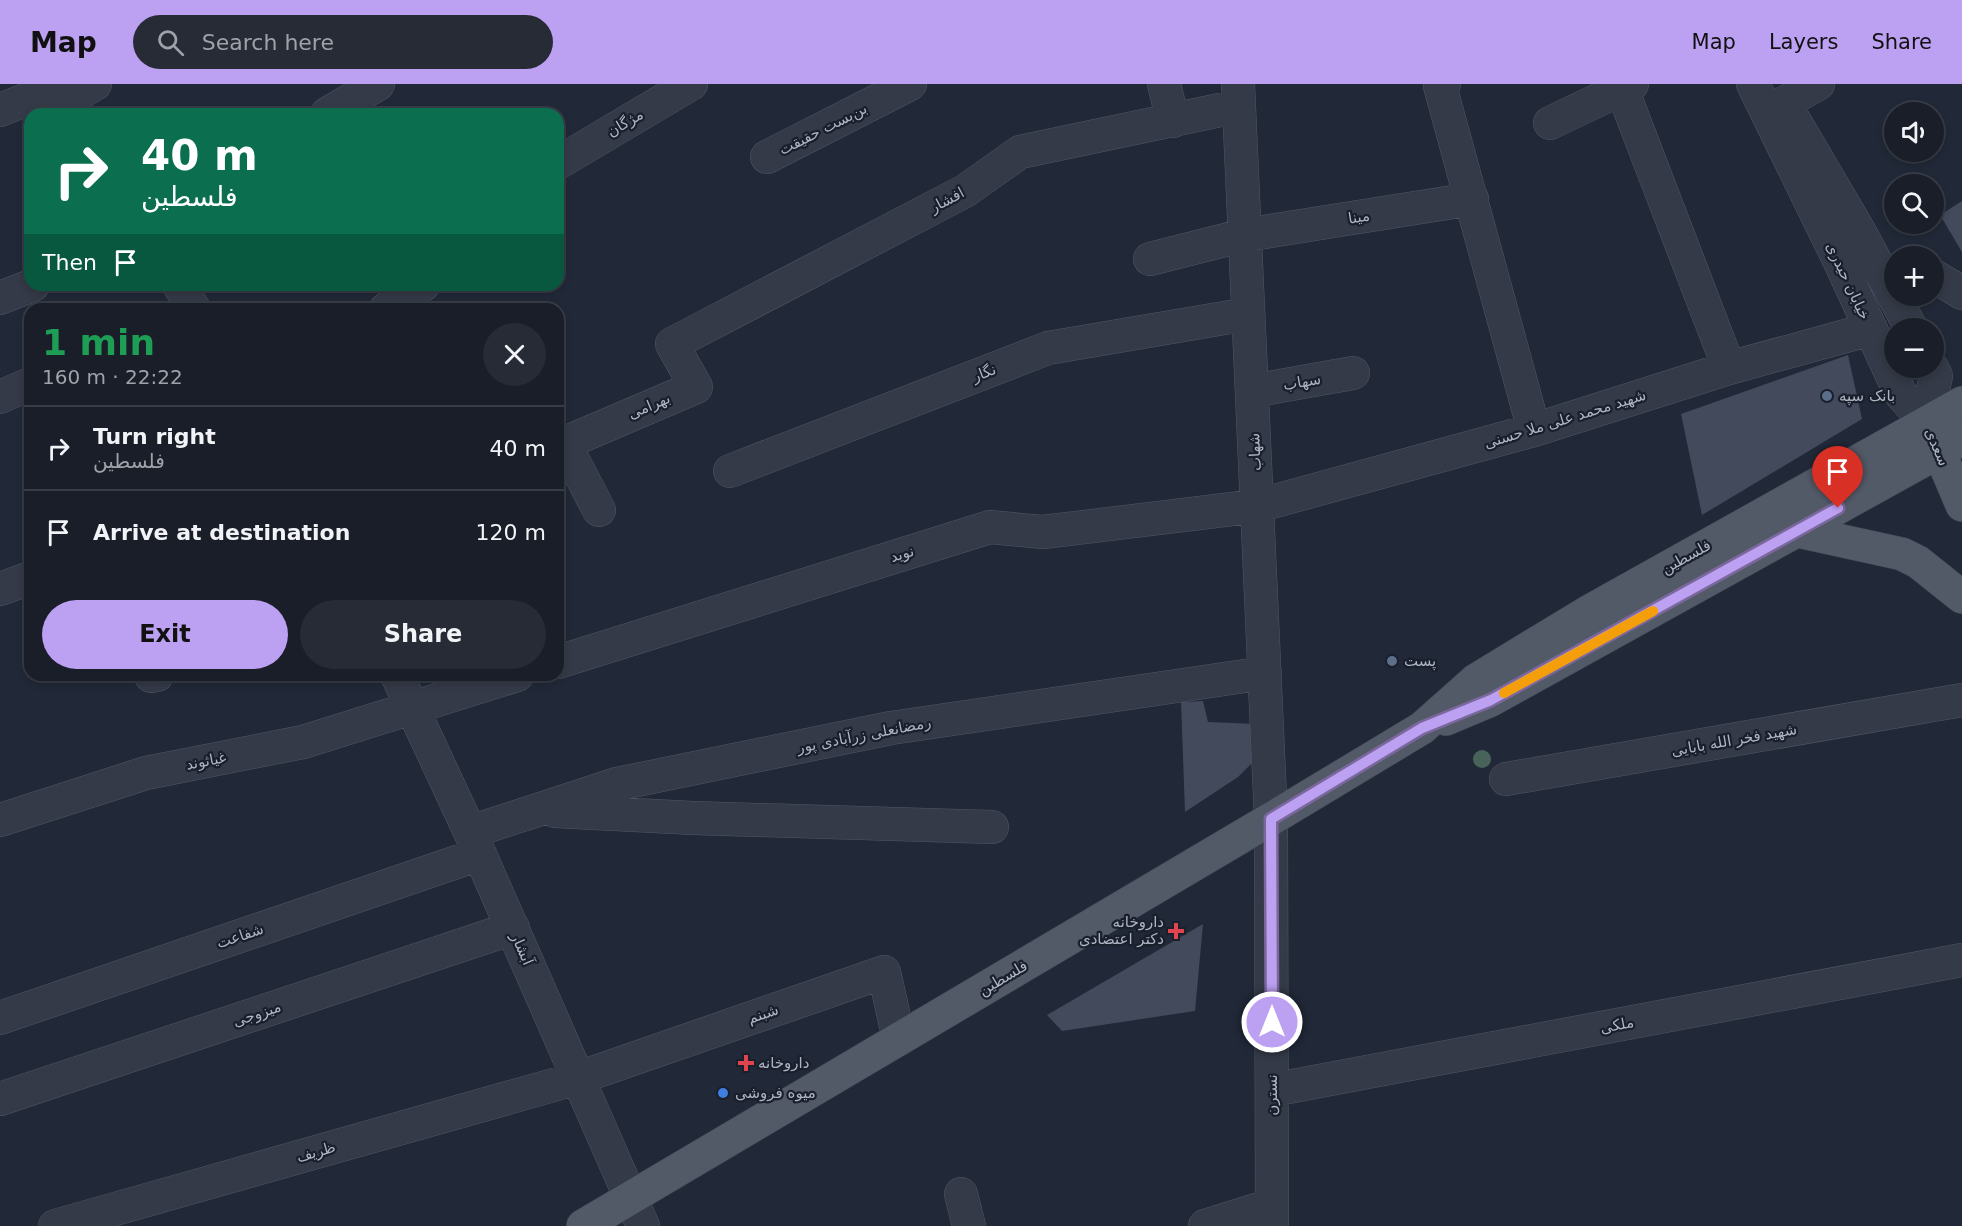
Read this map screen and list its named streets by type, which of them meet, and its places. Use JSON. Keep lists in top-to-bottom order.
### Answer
{
  "streets": {
    "main road": ["سعدی", "فلسطین"],
    "street": [
      "مژگان",
      "بن‌بست حقیقت",
      "افشار",
      "مینا",
      "خیابان حیدری",
      "نگار",
      "سهاب",
      "بهرامی",
      "شهید محمد علی ملا حسنی",
      "شهاب",
      "نوید",
      "رمضانعلی زرآبادی پور",
      "شهید فخر الله بابایی",
      "غیاثوند",
      "شفاعت",
      "آبشار",
      "میزوجی",
      "شبنم",
      "ملکی",
      "نسترن",
      "ظریف"
    ]
  },
  "crossings": [
    ["افشار", "بهرامی"],
    ["افشار", "شهاب"],
    ["مینا", "شهاب"],
    ["خیابان حیدری", "شهید محمد علی ملا حسنی"],
    ["خیابان حیدری", "سعدی"],
    ["خیابان حیدری", "فلسطین"],
    ["نگار", "شهاب"],
    ["سهاب", "شهاب"],
    ["شهید محمد علی ملا حسنی", "شهاب"],
    ["شهید محمد علی ملا حسنی", "نوید"],
    ["سعدی", "فلسطین"],
    ["شهاب", "نوید"],
    ["شهاب", "فلسطین"],
    ["شهاب", "رمضانعلی زرآبادی پور"],
    ["شهاب", "نسترن"],
    ["فلسطین", "آبشار"],
    ["فلسطین", "شبنم"],
    ["فلسطین", "نسترن"],
    ["رمضانعلی زرآبادی پور", "شفاعت"],
    ["رمضانعلی زرآبادی پور", "آبشار"],
    ["غیاثوند", "آبشار"],
    ["شفاعت", "آبشار"],
    ["آبشار", "میزوجی"],
    ["آبشار", "شبنم"],
    ["آبشار", "ظریف"],
    ["شبنم", "ظریف"],
    ["ملکی", "نسترن"]
  ],
  "places": {
    "other": ["بانک سپه", "پست", "میوه فروشی"],
    "health": ["داروخانه دکتر اعتضادی", "داروخانه"]
  },
  "page": {
    "header": "Map",
    "search": "Search here",
    "nav": ["Map", "Layers", "Share"],
    "map_buttons": ["+", "−"],
    "turn": ["40 m", "فلسطین"],
    "then": "Then",
    "heading": ["1 min", "160 m · 22:22"],
    "list": [
      {
        "name": "Turn right",
        "note": "فلسطین",
        "value": "40 m"
      },
      {
        "name": "Arrive at destination",
        "value": "120 m"
      }
    ],
    "buttons": ["Exit", "Share"]
  }
}
